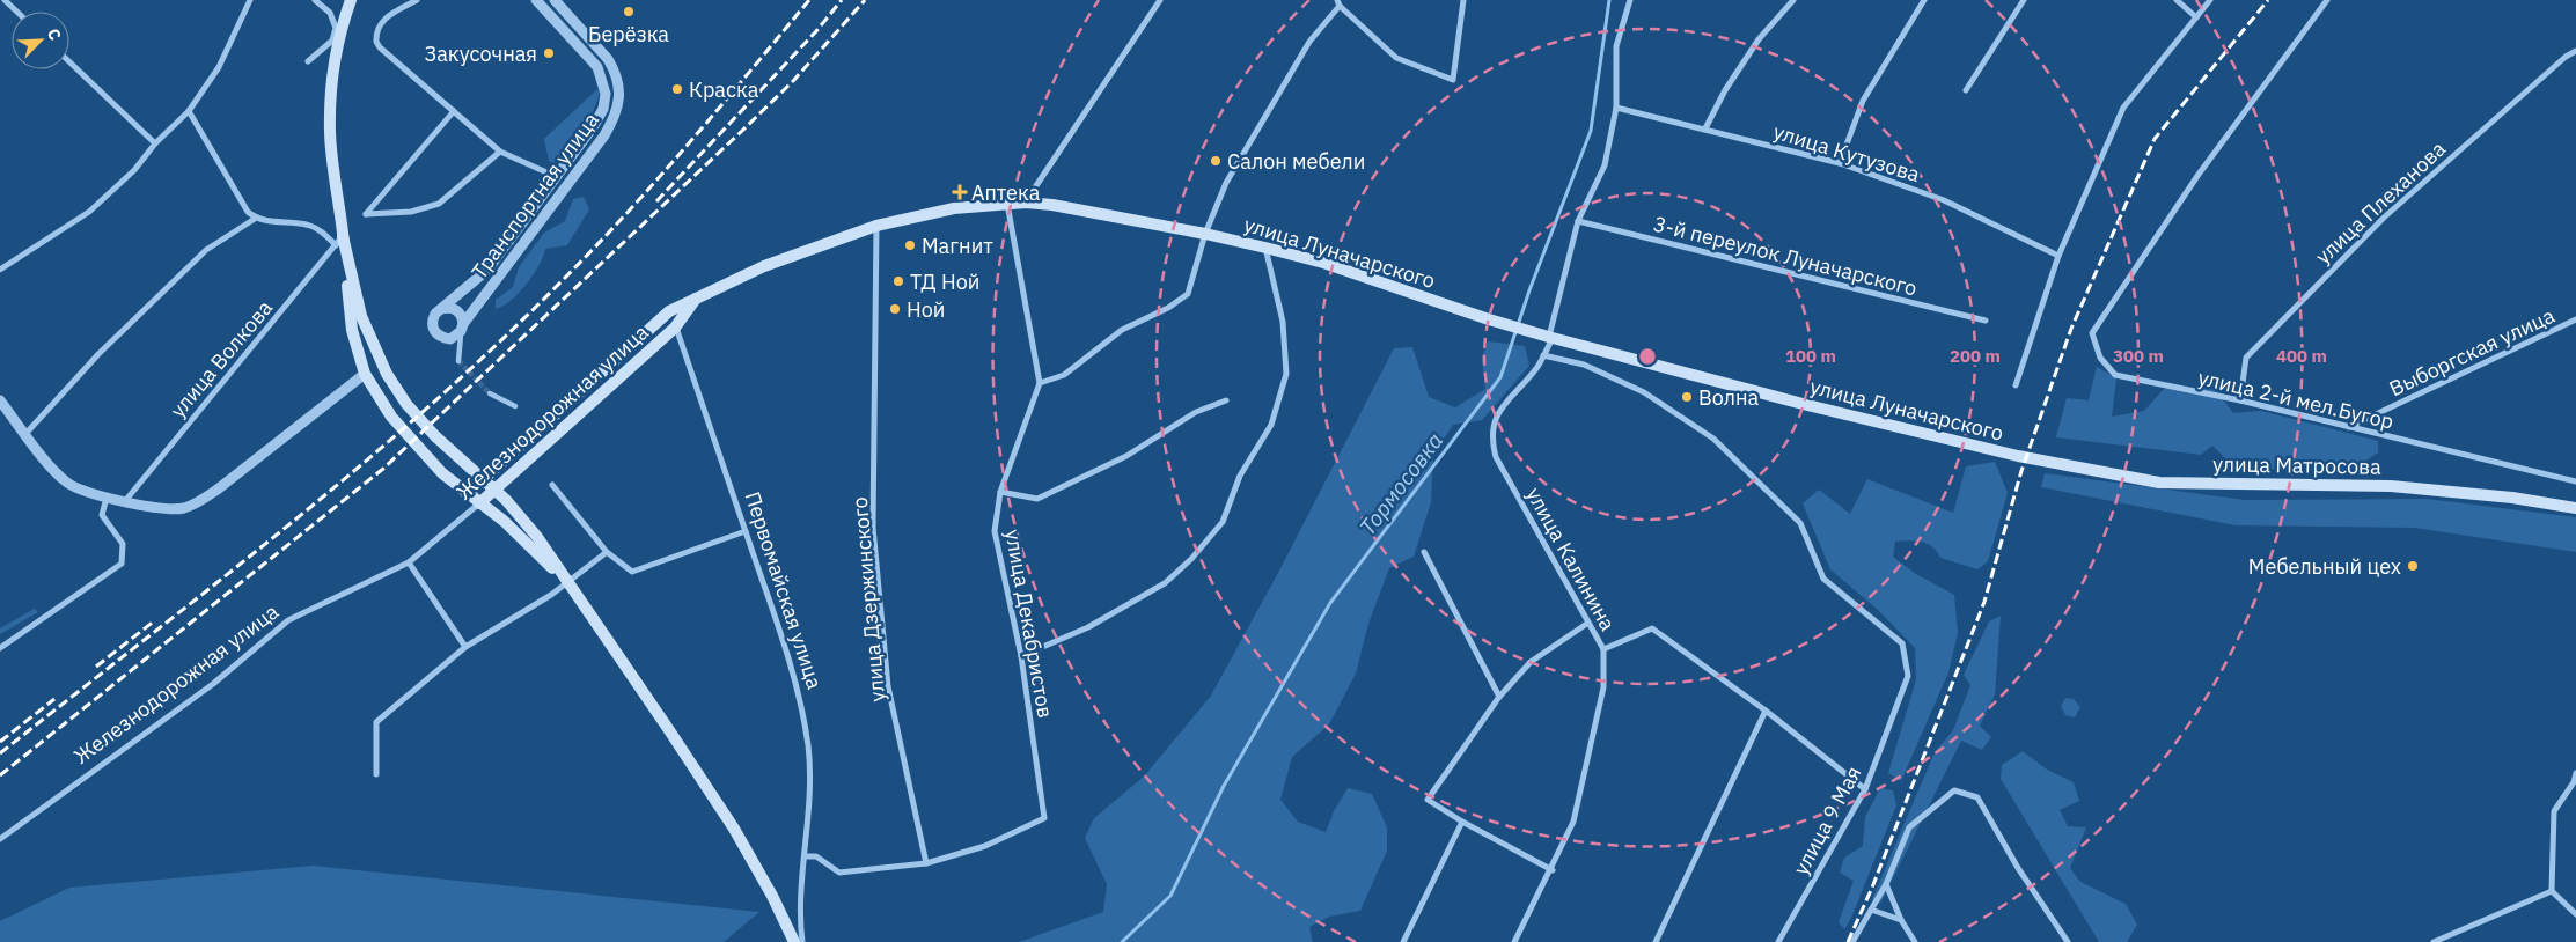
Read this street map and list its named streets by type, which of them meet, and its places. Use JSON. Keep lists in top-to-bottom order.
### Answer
{
  "streets": {
    "main road": ["улица Луначарского", "Железнодорожная улица", "улица Матросова"],
    "street": [
      "улица Кутузова",
      "Транспортная улица",
      "улица Плеханова",
      "3-й переулок Луначарского",
      "Выборгская улица",
      "улица Волкова",
      "улица 2-й мел.Бугор",
      "улица Калинина",
      "Первомайская улица",
      "улица Дзержинского",
      "улица Декабристов",
      "улица 9 Мая"
    ]
  },
  "crossings": [
    ["улица Кутузова", "улица Калинина"],
    ["улица Плеханова", "улица 2-й мел.Бугор"],
    ["улица Луначарского", "Железнодорожная улица"],
    ["улица Луначарского", "улица Матросова"],
    ["улица Луначарского", "улица Калинина"],
    ["улица Луначарского", "улица Дзержинского"],
    ["3-й переулок Луначарского", "улица Калинина"],
    ["Выборгская улица", "улица 2-й мел.Бугор"],
    ["Железнодорожная улица", "Первомайская улица"],
    ["улица Калинина", "улица 9 Мая"],
    ["улица Дзержинского", "улица Декабристов"]
  ],
  "water": ["Тормосовка"],
  "places": {
    "other": [
      "Берёзка",
      "Закусочная",
      "Краска",
      "Салон мебели",
      "Магнит",
      "ТД Ной",
      "Ной",
      "Волна",
      "Мебельный цех"
    ],
    "health": ["Аптека"]
  },
  "north": "top right",
  "rings": [
    "100 m",
    "200 m",
    "300 m",
    "400 m"
  ]
}
